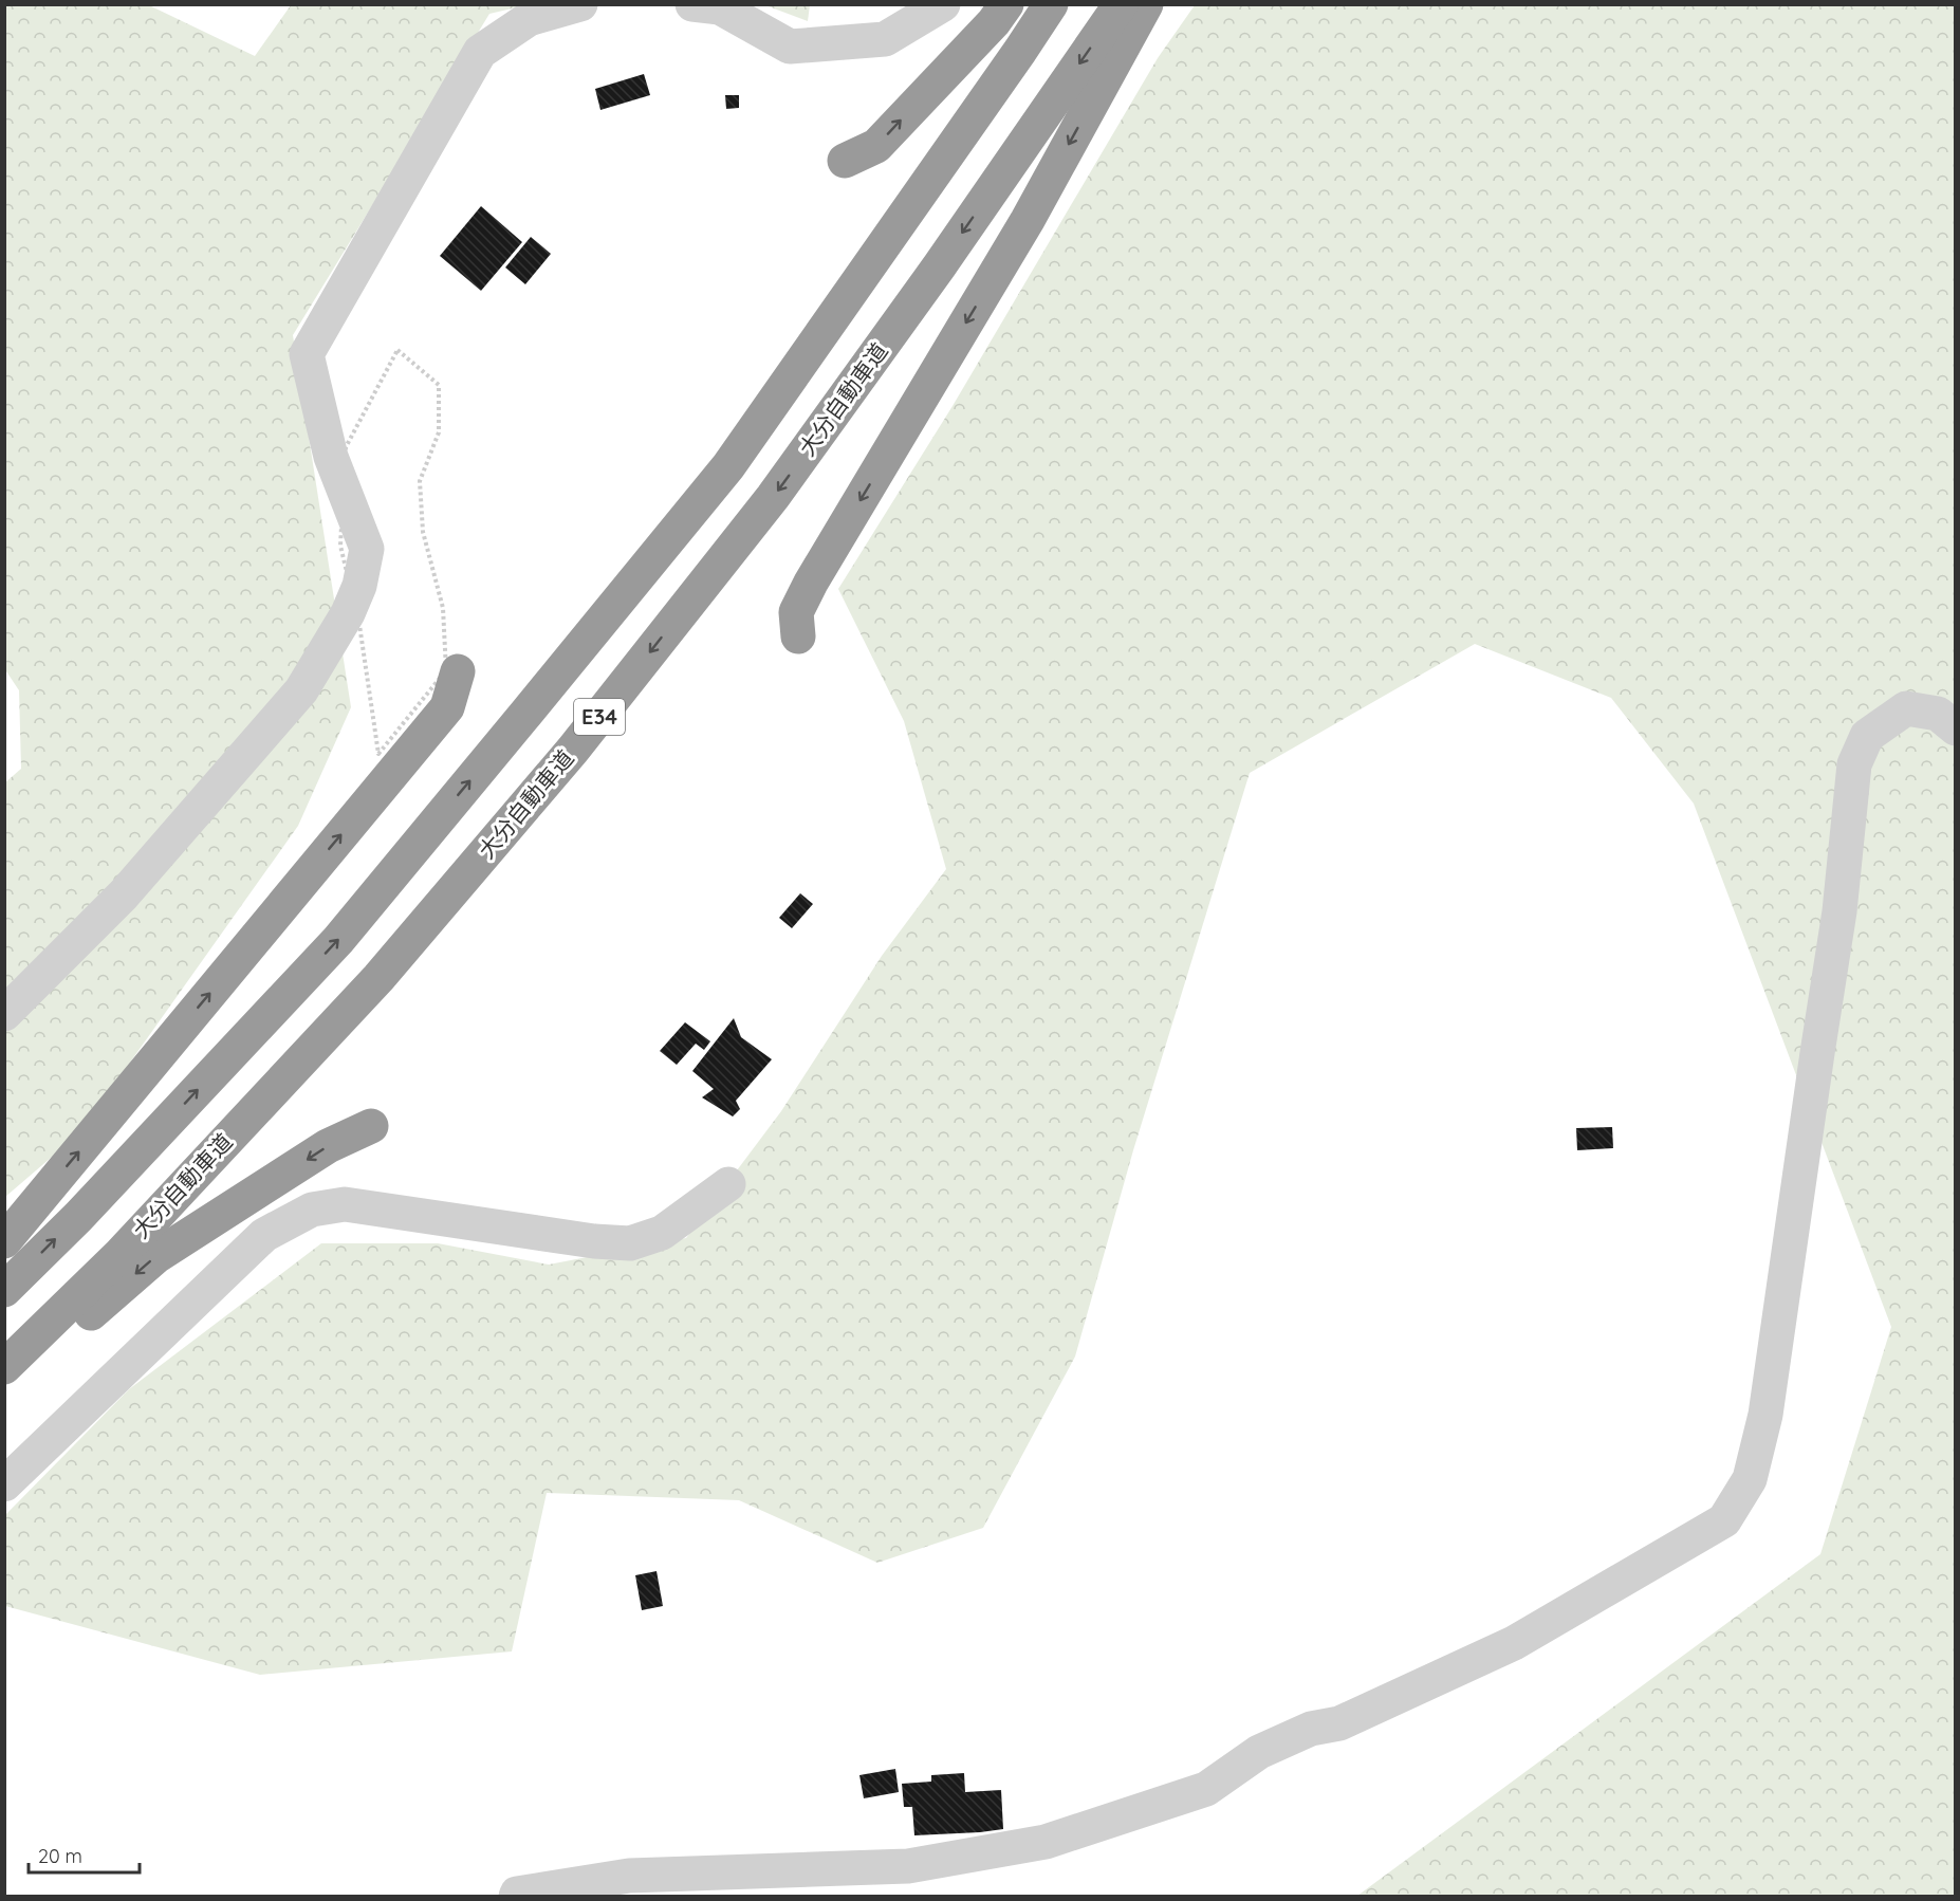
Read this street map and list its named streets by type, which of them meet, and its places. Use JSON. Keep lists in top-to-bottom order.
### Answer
{
  "streets": {
    "highway": ["大分自動車道", "E34"]
  },
  "scale_bar": "20 m"
}
